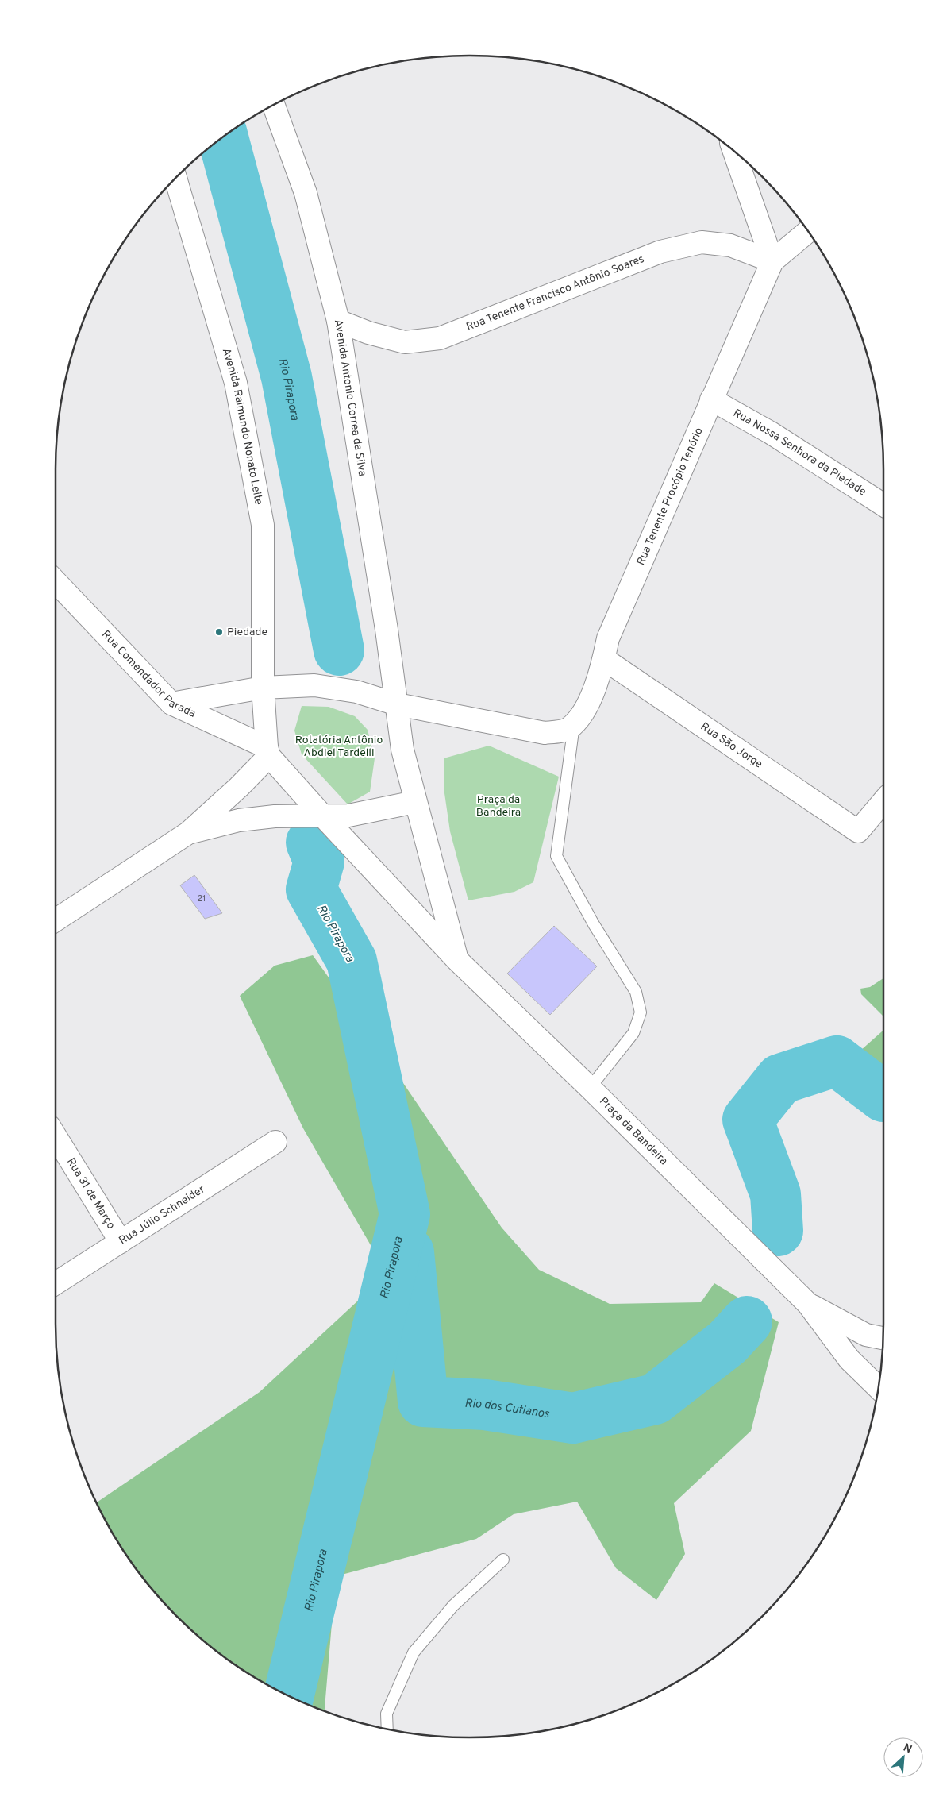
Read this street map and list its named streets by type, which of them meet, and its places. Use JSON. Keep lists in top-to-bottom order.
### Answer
{
  "streets": {
    "main road": [
      "Rua Tenente Francisco Antônio Soares",
      "Avenida Antonio Correa da Silva",
      "Avenida Raimundo Nonato Leite",
      "Rua Nossa Senhora da Piedade",
      "Rua Tenente Procópio Tenório",
      "Rua Comendador Parada",
      "Rua São Jorge",
      "Praça da Bandeira",
      "Rua 31 de Março",
      "Rua Júlio Schneider"
    ]
  },
  "crossings": [
    ["Rua Tenente Francisco Antônio Soares", "Avenida Antonio Correa da Silva"],
    ["Rua Tenente Francisco Antônio Soares", "Rua Tenente Procópio Tenório"],
    ["Avenida Raimundo Nonato Leite", "Rua Comendador Parada"],
    ["Avenida Raimundo Nonato Leite", "Praça da Bandeira"],
    ["Rua Nossa Senhora da Piedade", "Rua Tenente Procópio Tenório"],
    ["Rua Tenente Procópio Tenório", "Rua São Jorge"],
    ["Rua Comendador Parada", "Praça da Bandeira"],
    ["Rua 31 de Março", "Rua Júlio Schneider"]
  ],
  "water": ["Rio Pirapora", "Rio dos Cutianos"],
  "parks": ["Rotatória Antônio Abdiel Tardelli", "Praça da Bandeira"],
  "places": ["Piedade"],
  "house_numbers": ["21"],
  "north": "top right"
}
